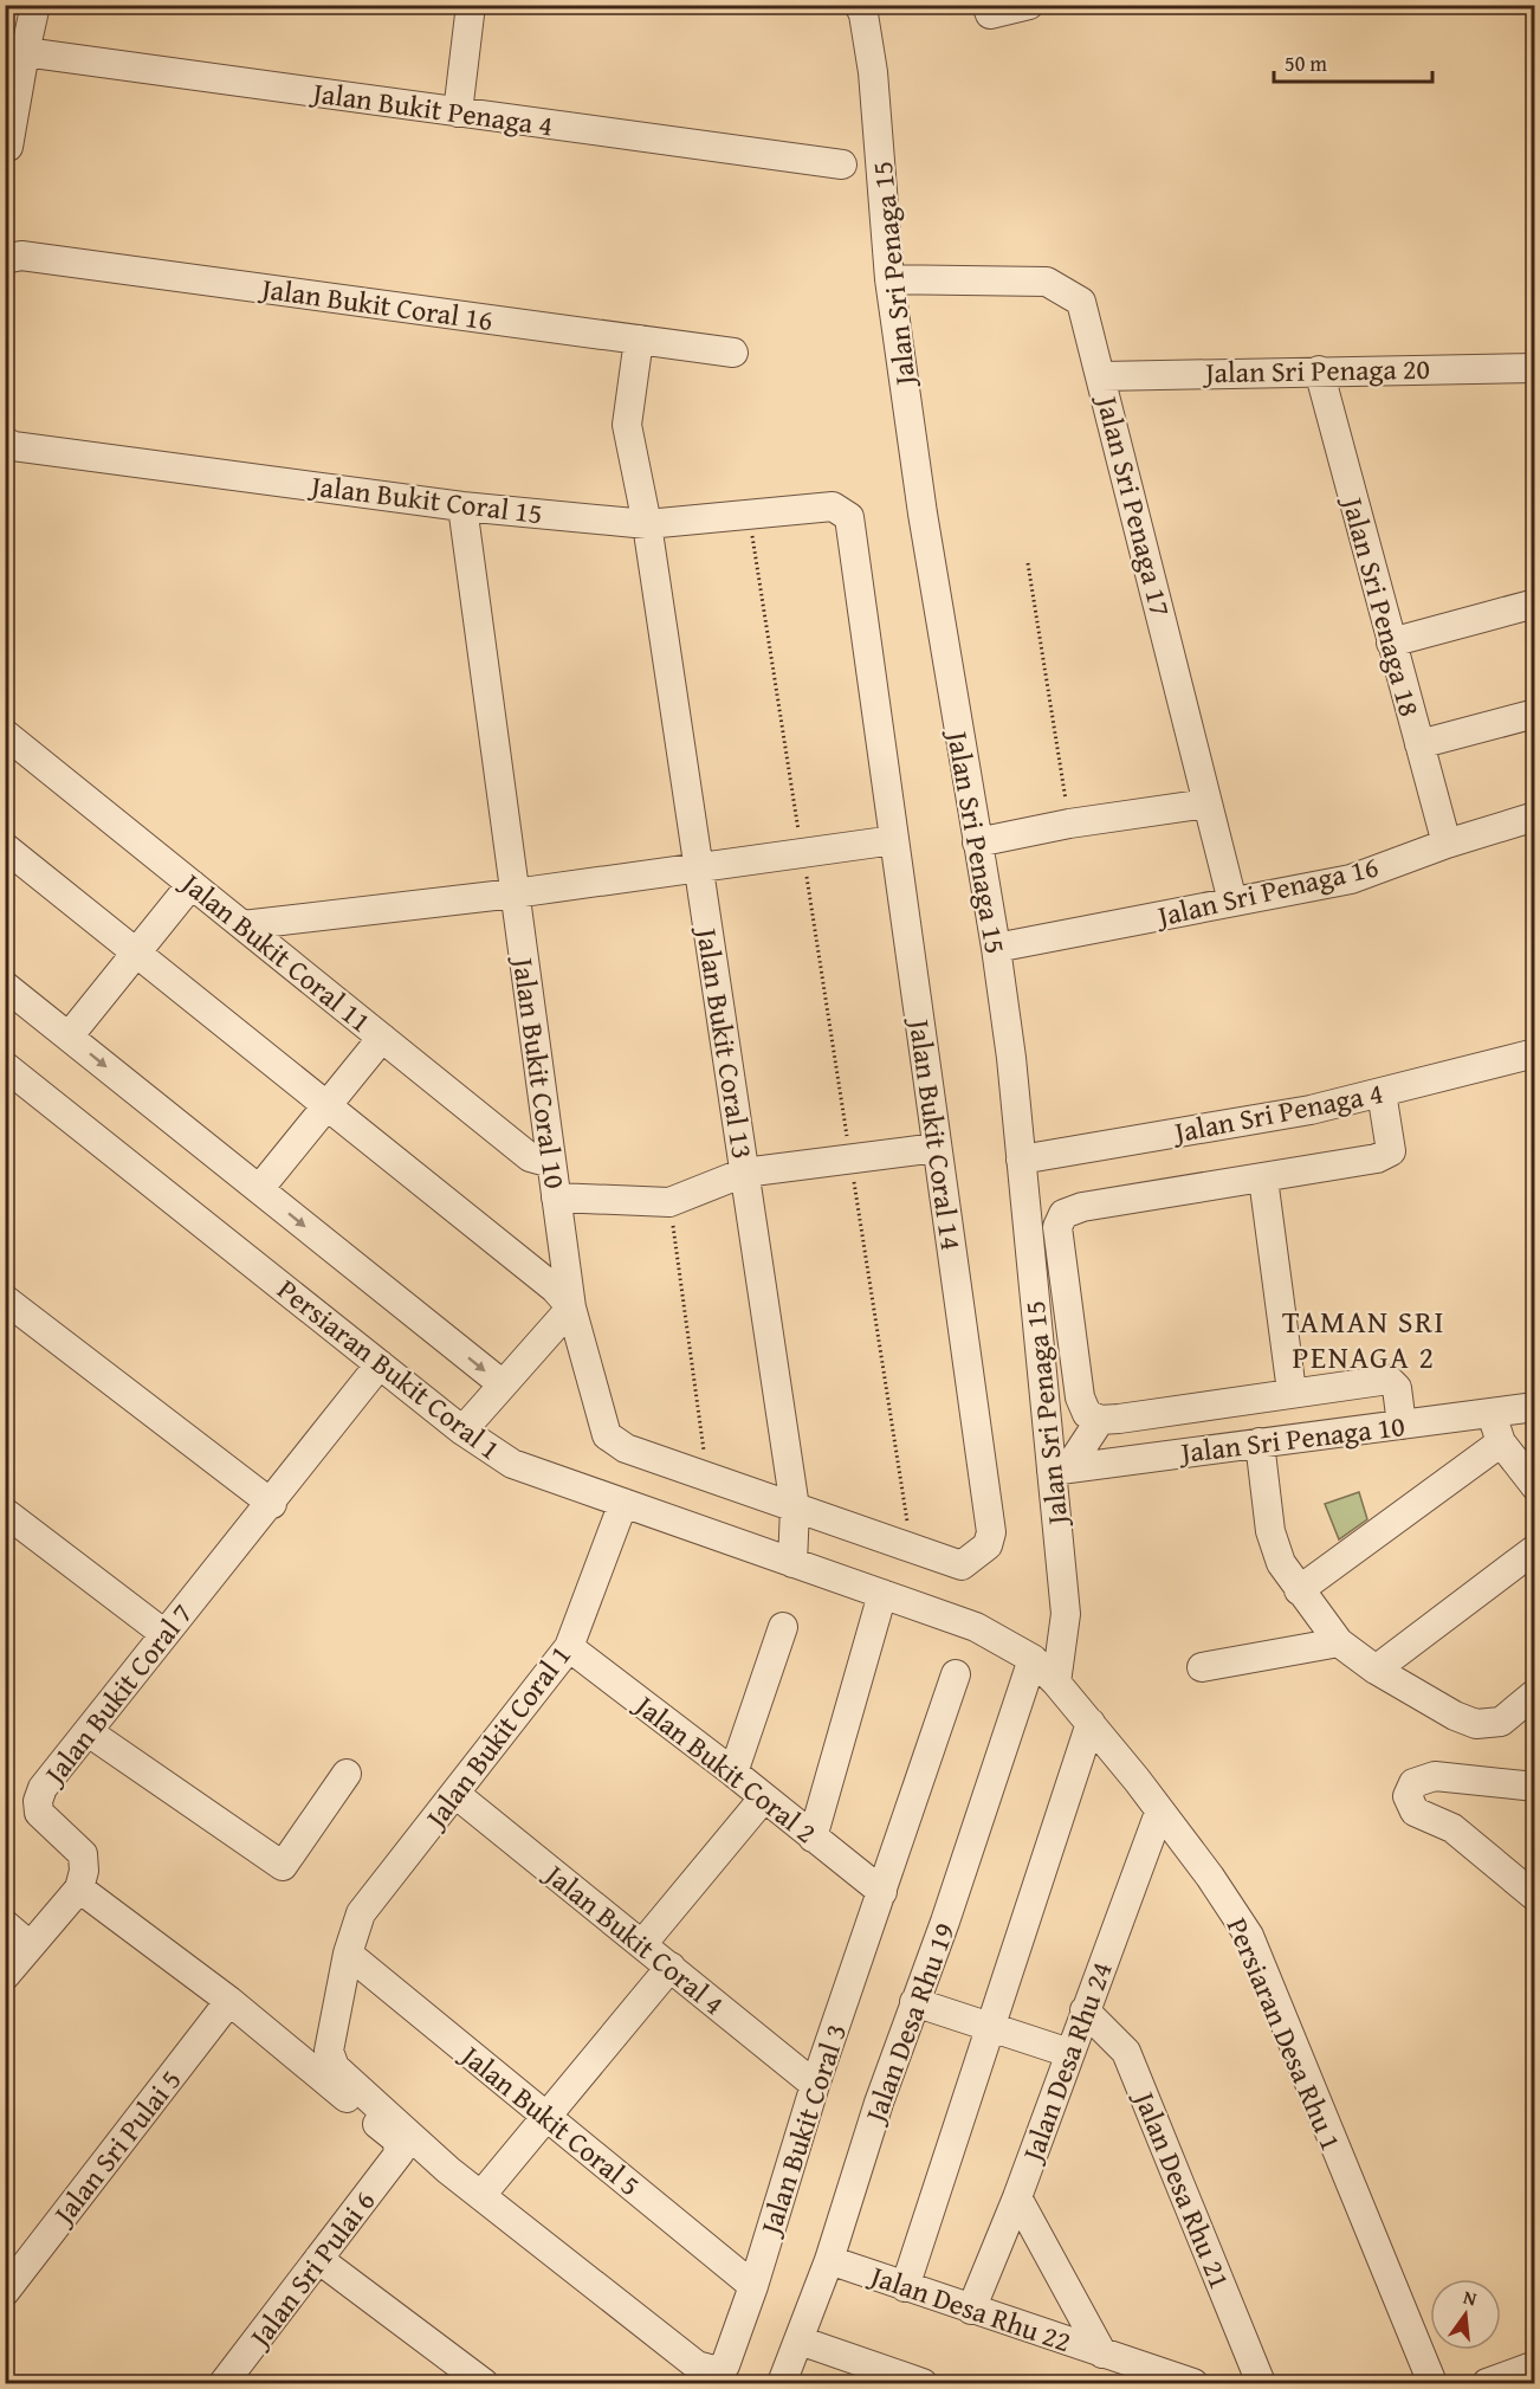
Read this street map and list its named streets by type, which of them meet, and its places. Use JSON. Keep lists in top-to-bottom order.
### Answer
{
  "streets": {
    "street": [
      "Jalan Bukit Penaga 4",
      "Jalan Sri Penaga 15",
      "Jalan Bukit Coral 16",
      "Jalan Sri Penaga 20",
      "Jalan Bukit Coral 15",
      "Jalan Sri Penaga 17",
      "Jalan Sri Penaga 18",
      "Jalan Sri Penaga 16",
      "Jalan Bukit Coral 11",
      "Jalan Bukit Coral 13",
      "Jalan Bukit Coral 10",
      "Jalan Sri Penaga 4",
      "Jalan Bukit Coral 14",
      "Persiaran Bukit Coral 1",
      "Jalan Sri Penaga 10",
      "Jalan Bukit Coral 7",
      "Jalan Bukit Coral 1",
      "Jalan Bukit Coral 2",
      "Jalan Bukit Coral 4",
      "Jalan Desa Rhu 19",
      "Persiaran Desa Rhu 1",
      "Jalan Desa Rhu 24",
      "Jalan Bukit Coral 5",
      "Jalan Bukit Coral 3",
      "Jalan Sri Pulai 5",
      "Jalan Desa Rhu 21",
      "Jalan Sri Pulai 6",
      "Jalan Desa Rhu 22"
    ]
  },
  "crossings": [
    ["Jalan Sri Penaga 15", "Jalan Sri Penaga 17"],
    ["Jalan Sri Penaga 15", "Jalan Sri Penaga 16"],
    ["Jalan Sri Penaga 15", "Jalan Sri Penaga 4"],
    ["Jalan Sri Penaga 15", "Persiaran Bukit Coral 1"],
    ["Jalan Sri Penaga 15", "Jalan Sri Penaga 10"],
    ["Jalan Sri Penaga 15", "Persiaran Desa Rhu 1"],
    ["Jalan Bukit Coral 16", "Jalan Bukit Coral 13"],
    ["Jalan Sri Penaga 20", "Jalan Sri Penaga 17"],
    ["Jalan Sri Penaga 20", "Jalan Sri Penaga 18"],
    ["Jalan Bukit Coral 15", "Jalan Bukit Coral 13"],
    ["Jalan Bukit Coral 15", "Jalan Bukit Coral 10"],
    ["Jalan Bukit Coral 15", "Jalan Bukit Coral 14"],
    ["Jalan Sri Penaga 17", "Jalan Sri Penaga 16"],
    ["Jalan Sri Penaga 18", "Jalan Sri Penaga 16"],
    ["Jalan Bukit Coral 11", "Jalan Bukit Coral 10"],
    ["Jalan Bukit Coral 13", "Jalan Bukit Coral 10"],
    ["Jalan Bukit Coral 13", "Jalan Bukit Coral 14"],
    ["Jalan Bukit Coral 13", "Persiaran Bukit Coral 1"],
    ["Jalan Bukit Coral 10", "Jalan Bukit Coral 14"],
    ["Persiaran Bukit Coral 1", "Jalan Bukit Coral 7"],
    ["Persiaran Bukit Coral 1", "Jalan Bukit Coral 1"],
    ["Persiaran Bukit Coral 1", "Jalan Desa Rhu 19"],
    ["Persiaran Bukit Coral 1", "Persiaran Desa Rhu 1"],
    ["Jalan Bukit Coral 1", "Jalan Bukit Coral 2"],
    ["Jalan Bukit Coral 1", "Jalan Bukit Coral 4"],
    ["Jalan Bukit Coral 1", "Jalan Bukit Coral 5"],
    ["Jalan Bukit Coral 1", "Jalan Bukit Coral 3"],
    ["Jalan Bukit Coral 2", "Jalan Bukit Coral 3"],
    ["Jalan Bukit Coral 4", "Jalan Bukit Coral 3"],
    ["Jalan Desa Rhu 19", "Jalan Desa Rhu 22"],
    ["Persiaran Desa Rhu 1", "Jalan Desa Rhu 24"],
    ["Jalan Desa Rhu 24", "Jalan Desa Rhu 21"],
    ["Jalan Desa Rhu 24", "Jalan Desa Rhu 22"],
    ["Jalan Bukit Coral 5", "Jalan Bukit Coral 3"],
    ["Jalan Sri Pulai 5", "Jalan Sri Pulai 6"]
  ],
  "districts": ["TAMAN SRI PENAGA 2"],
  "scale_bar": "50 m",
  "north": "top"
}
